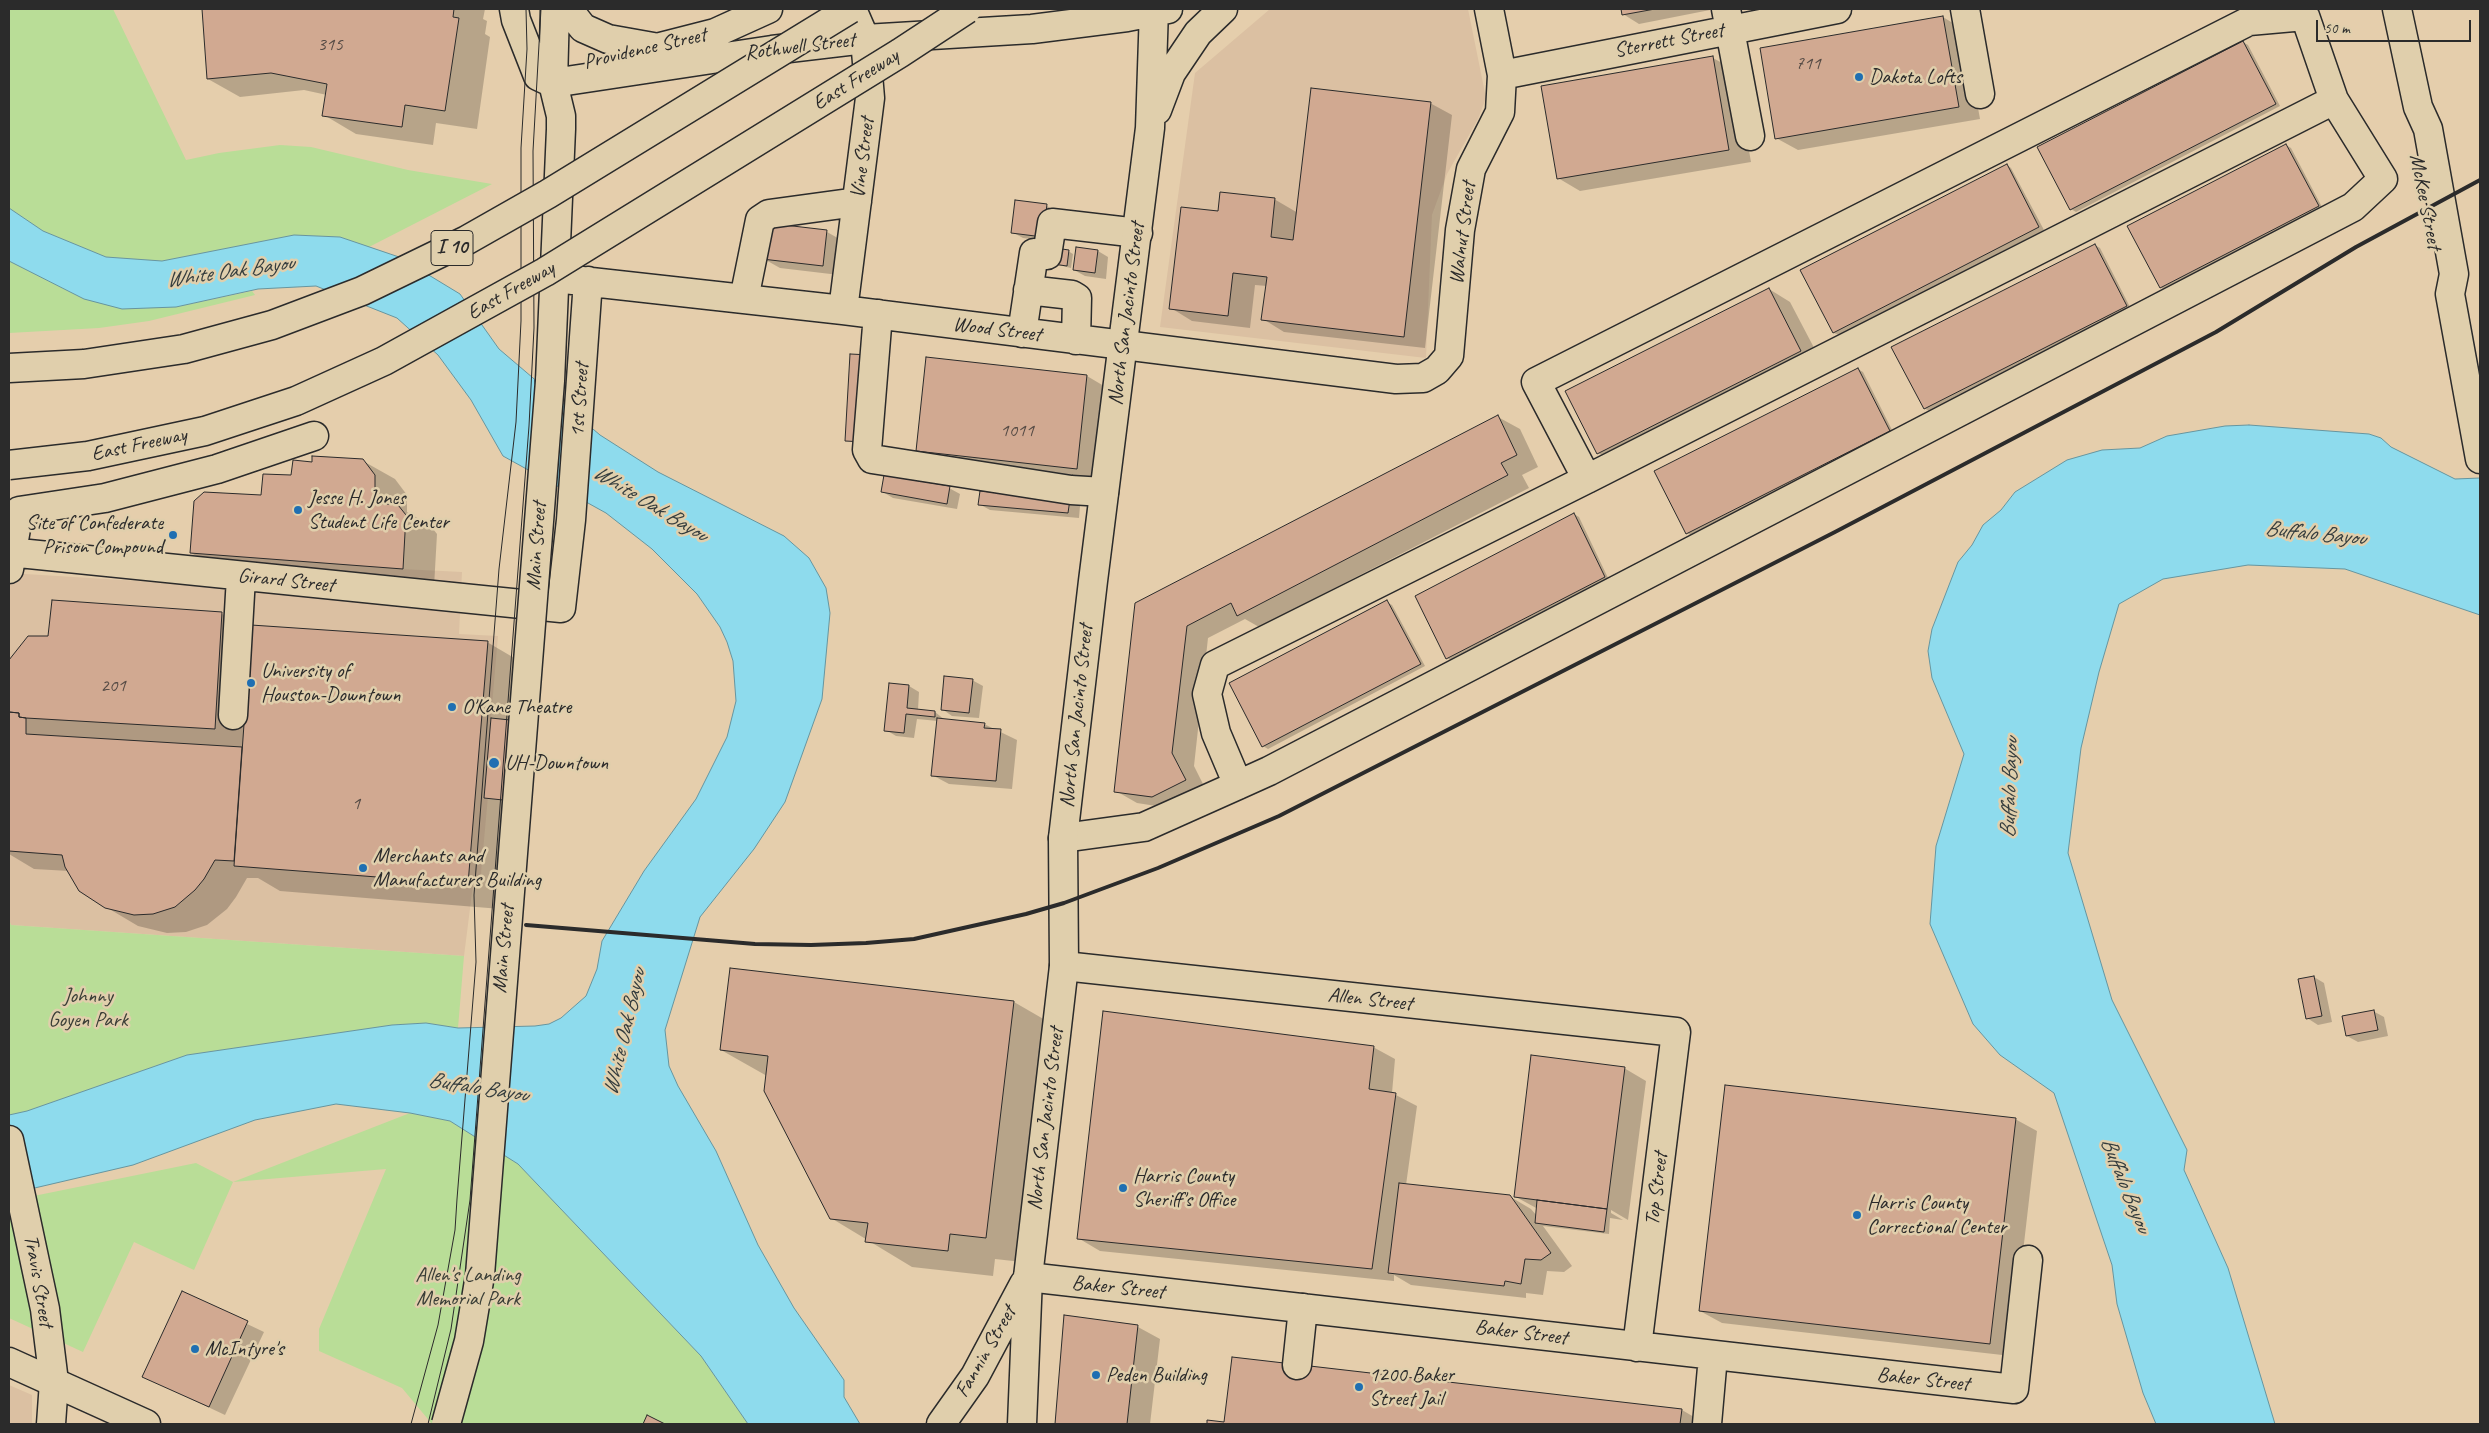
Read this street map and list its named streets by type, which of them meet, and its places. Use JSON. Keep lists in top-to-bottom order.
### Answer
{
  "streets": {
    "main road": [
      "Sterrett Street",
      "Rothwell Street",
      "Providence Street",
      "East Freeway",
      "Vine Street",
      "McKee Street",
      "Walnut Street",
      "I 10",
      "North San Jacinto Street",
      "Wood Street",
      "1st Street",
      "Main Street",
      "Girard Street",
      "Allen Street",
      "Top Street",
      "Travis Street",
      "Baker Street",
      "Fannin Street"
    ]
  },
  "crossings": [
    ["Sterrett Street", "Walnut Street"],
    ["Rothwell Street", "Providence Street"],
    ["Rothwell Street", "Vine Street"],
    ["Rothwell Street", "Main Street"],
    ["Providence Street", "Main Street"],
    ["Vine Street", "I 10"],
    ["Vine Street", "Wood Street"],
    ["Walnut Street", "Wood Street"],
    ["North San Jacinto Street", "Wood Street"],
    ["North San Jacinto Street", "Allen Street"],
    ["North San Jacinto Street", "Baker Street"],
    ["North San Jacinto Street", "Fannin Street"],
    ["Wood Street", "1st Street"],
    ["Wood Street", "Main Street"],
    ["1st Street", "Girard Street"],
    ["Allen Street", "Top Street"],
    ["Top Street", "Baker Street"],
    ["Baker Street", "Fannin Street"]
  ],
  "water": ["White Oak Bayou", "Buffalo Bayou"],
  "parks": ["Johnny Goyen Park", "Allen's Landing Memorial Park"],
  "places": [
    "Dakota Lofts",
    "Jesse H. Jones Student Life Center",
    "Site of Confederate Prison Compound",
    "University of Houston-Downtown",
    "O'Kane Theatre",
    "UH-Downtown",
    "Merchants and Manufacturers Building",
    "Harris County Sheriff's Office",
    "Harris County Correctional Center",
    "McIntyre's",
    "Peden Building",
    "1200 Baker Street Jail"
  ],
  "house_numbers": [
    "315",
    "711",
    "1011",
    "201",
    "1"
  ],
  "scale_bar": "50 m"
}
